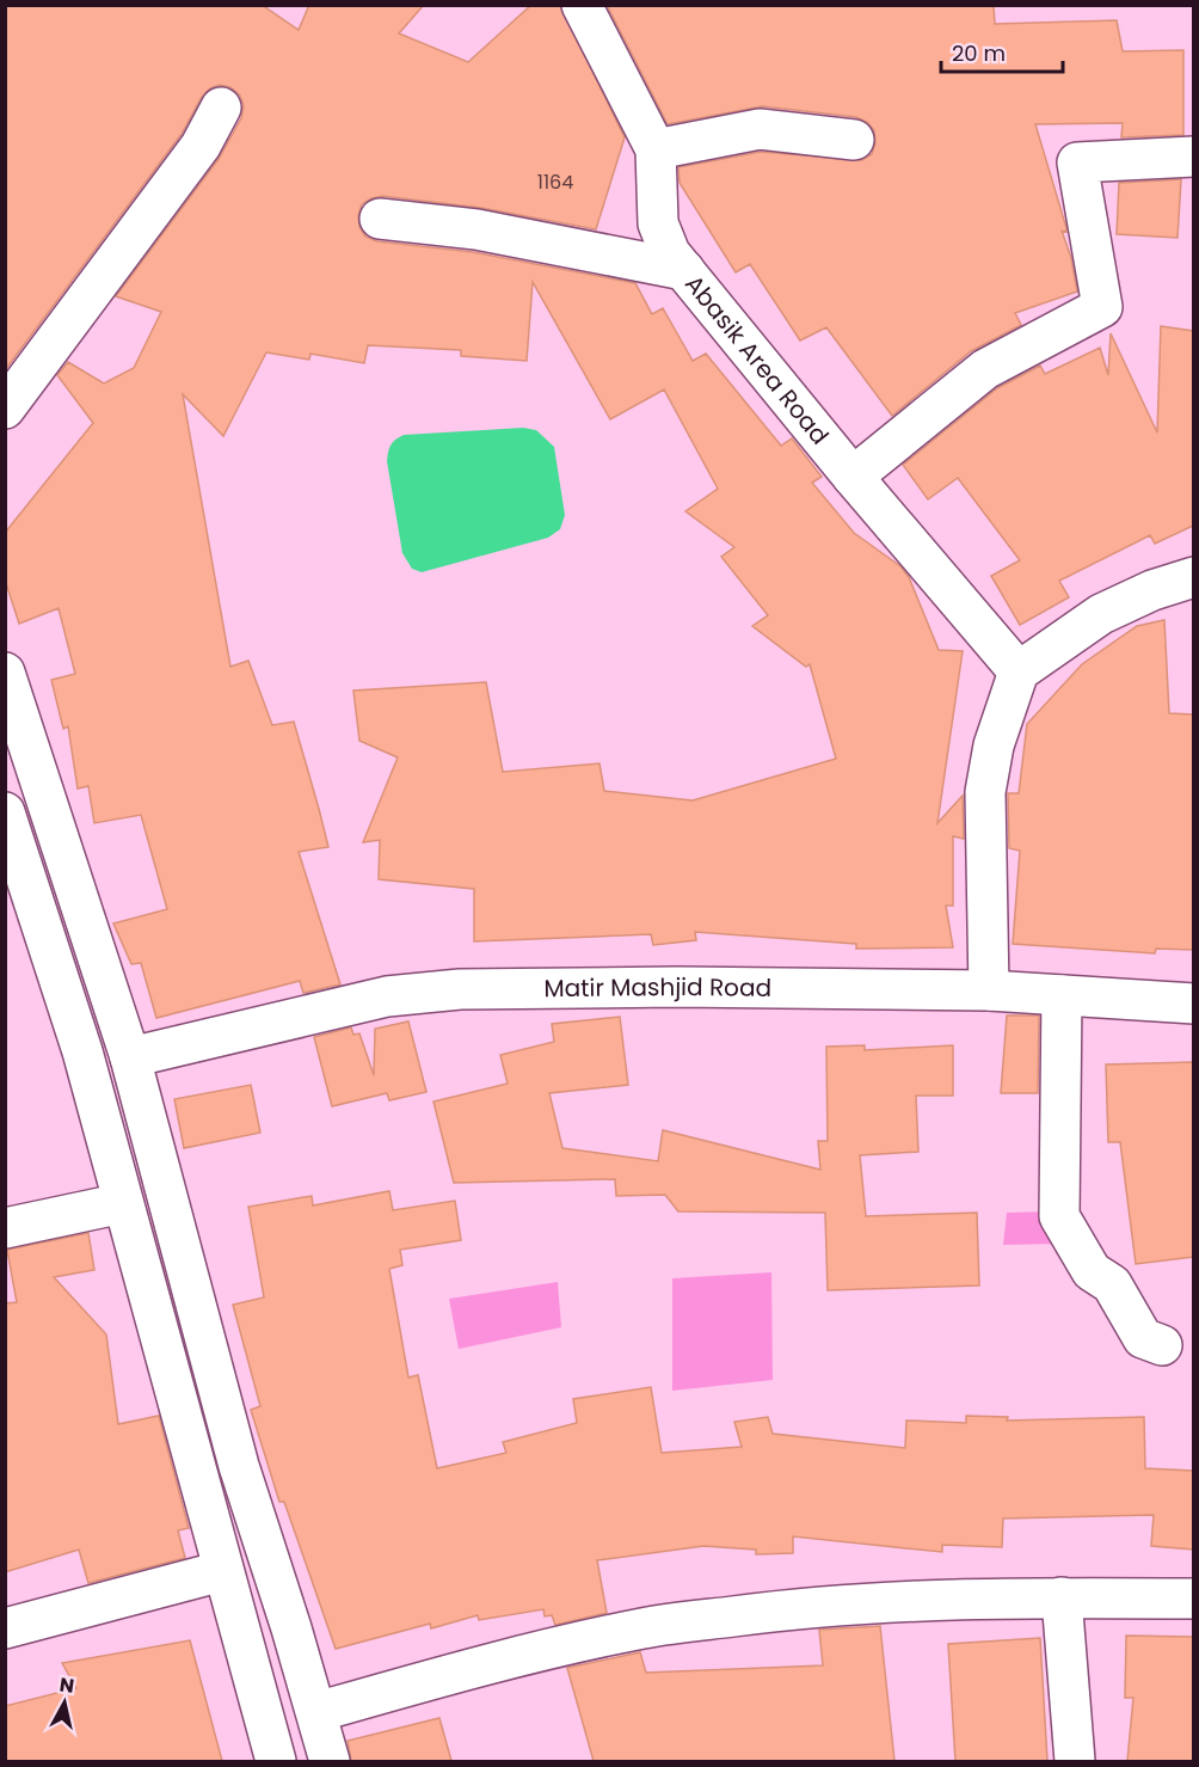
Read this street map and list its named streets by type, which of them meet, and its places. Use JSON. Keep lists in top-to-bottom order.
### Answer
{
  "streets": {
    "street": ["Abasik Area Road", "Matir Mashjid Road"]
  },
  "house_numbers": ["1164"],
  "scale_bar": "20 m",
  "north": "top"
}
